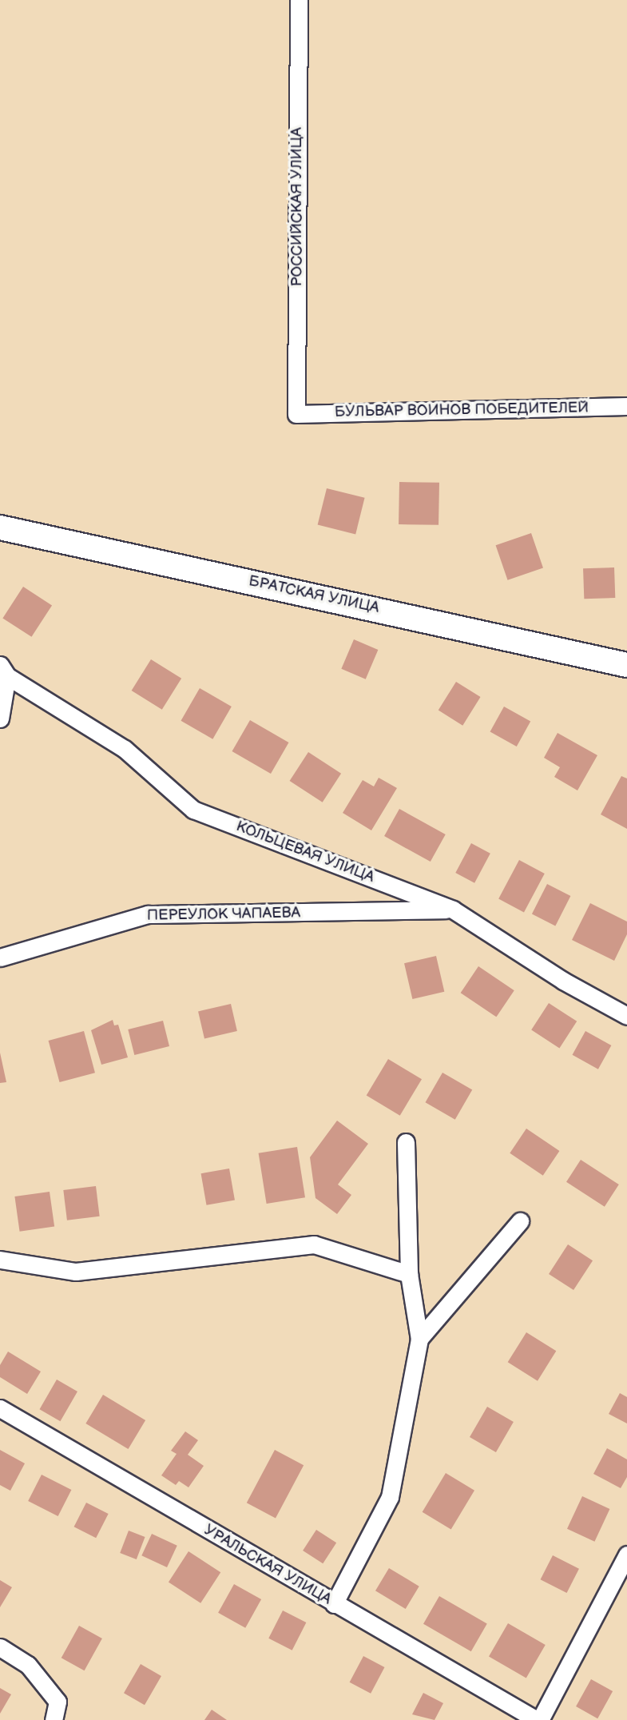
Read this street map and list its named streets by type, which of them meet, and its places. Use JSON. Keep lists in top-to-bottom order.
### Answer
{
  "streets": {
    "main road": ["БРАТСКАЯ УЛИЦА"],
    "street": [
      "РОССИЙСКАЯ УЛИЦА",
      "БУЛЬВАР ВОИНОВ ПОБЕДИТЕЛЕЙ",
      "КОЛЬЦЕВАЯ УЛИЦА",
      "ПЕРЕУЛОК ЧАПАЕВА",
      "УРАЛЬСКАЯ УЛИЦА"
    ]
  },
  "crossings": [
    ["РОССИЙСКАЯ УЛИЦА", "БУЛЬВАР ВОИНОВ ПОБЕДИТЕЛЕЙ"],
    ["КОЛЬЦЕВАЯ УЛИЦА", "ПЕРЕУЛОК ЧАПАЕВА"]
  ]
}
